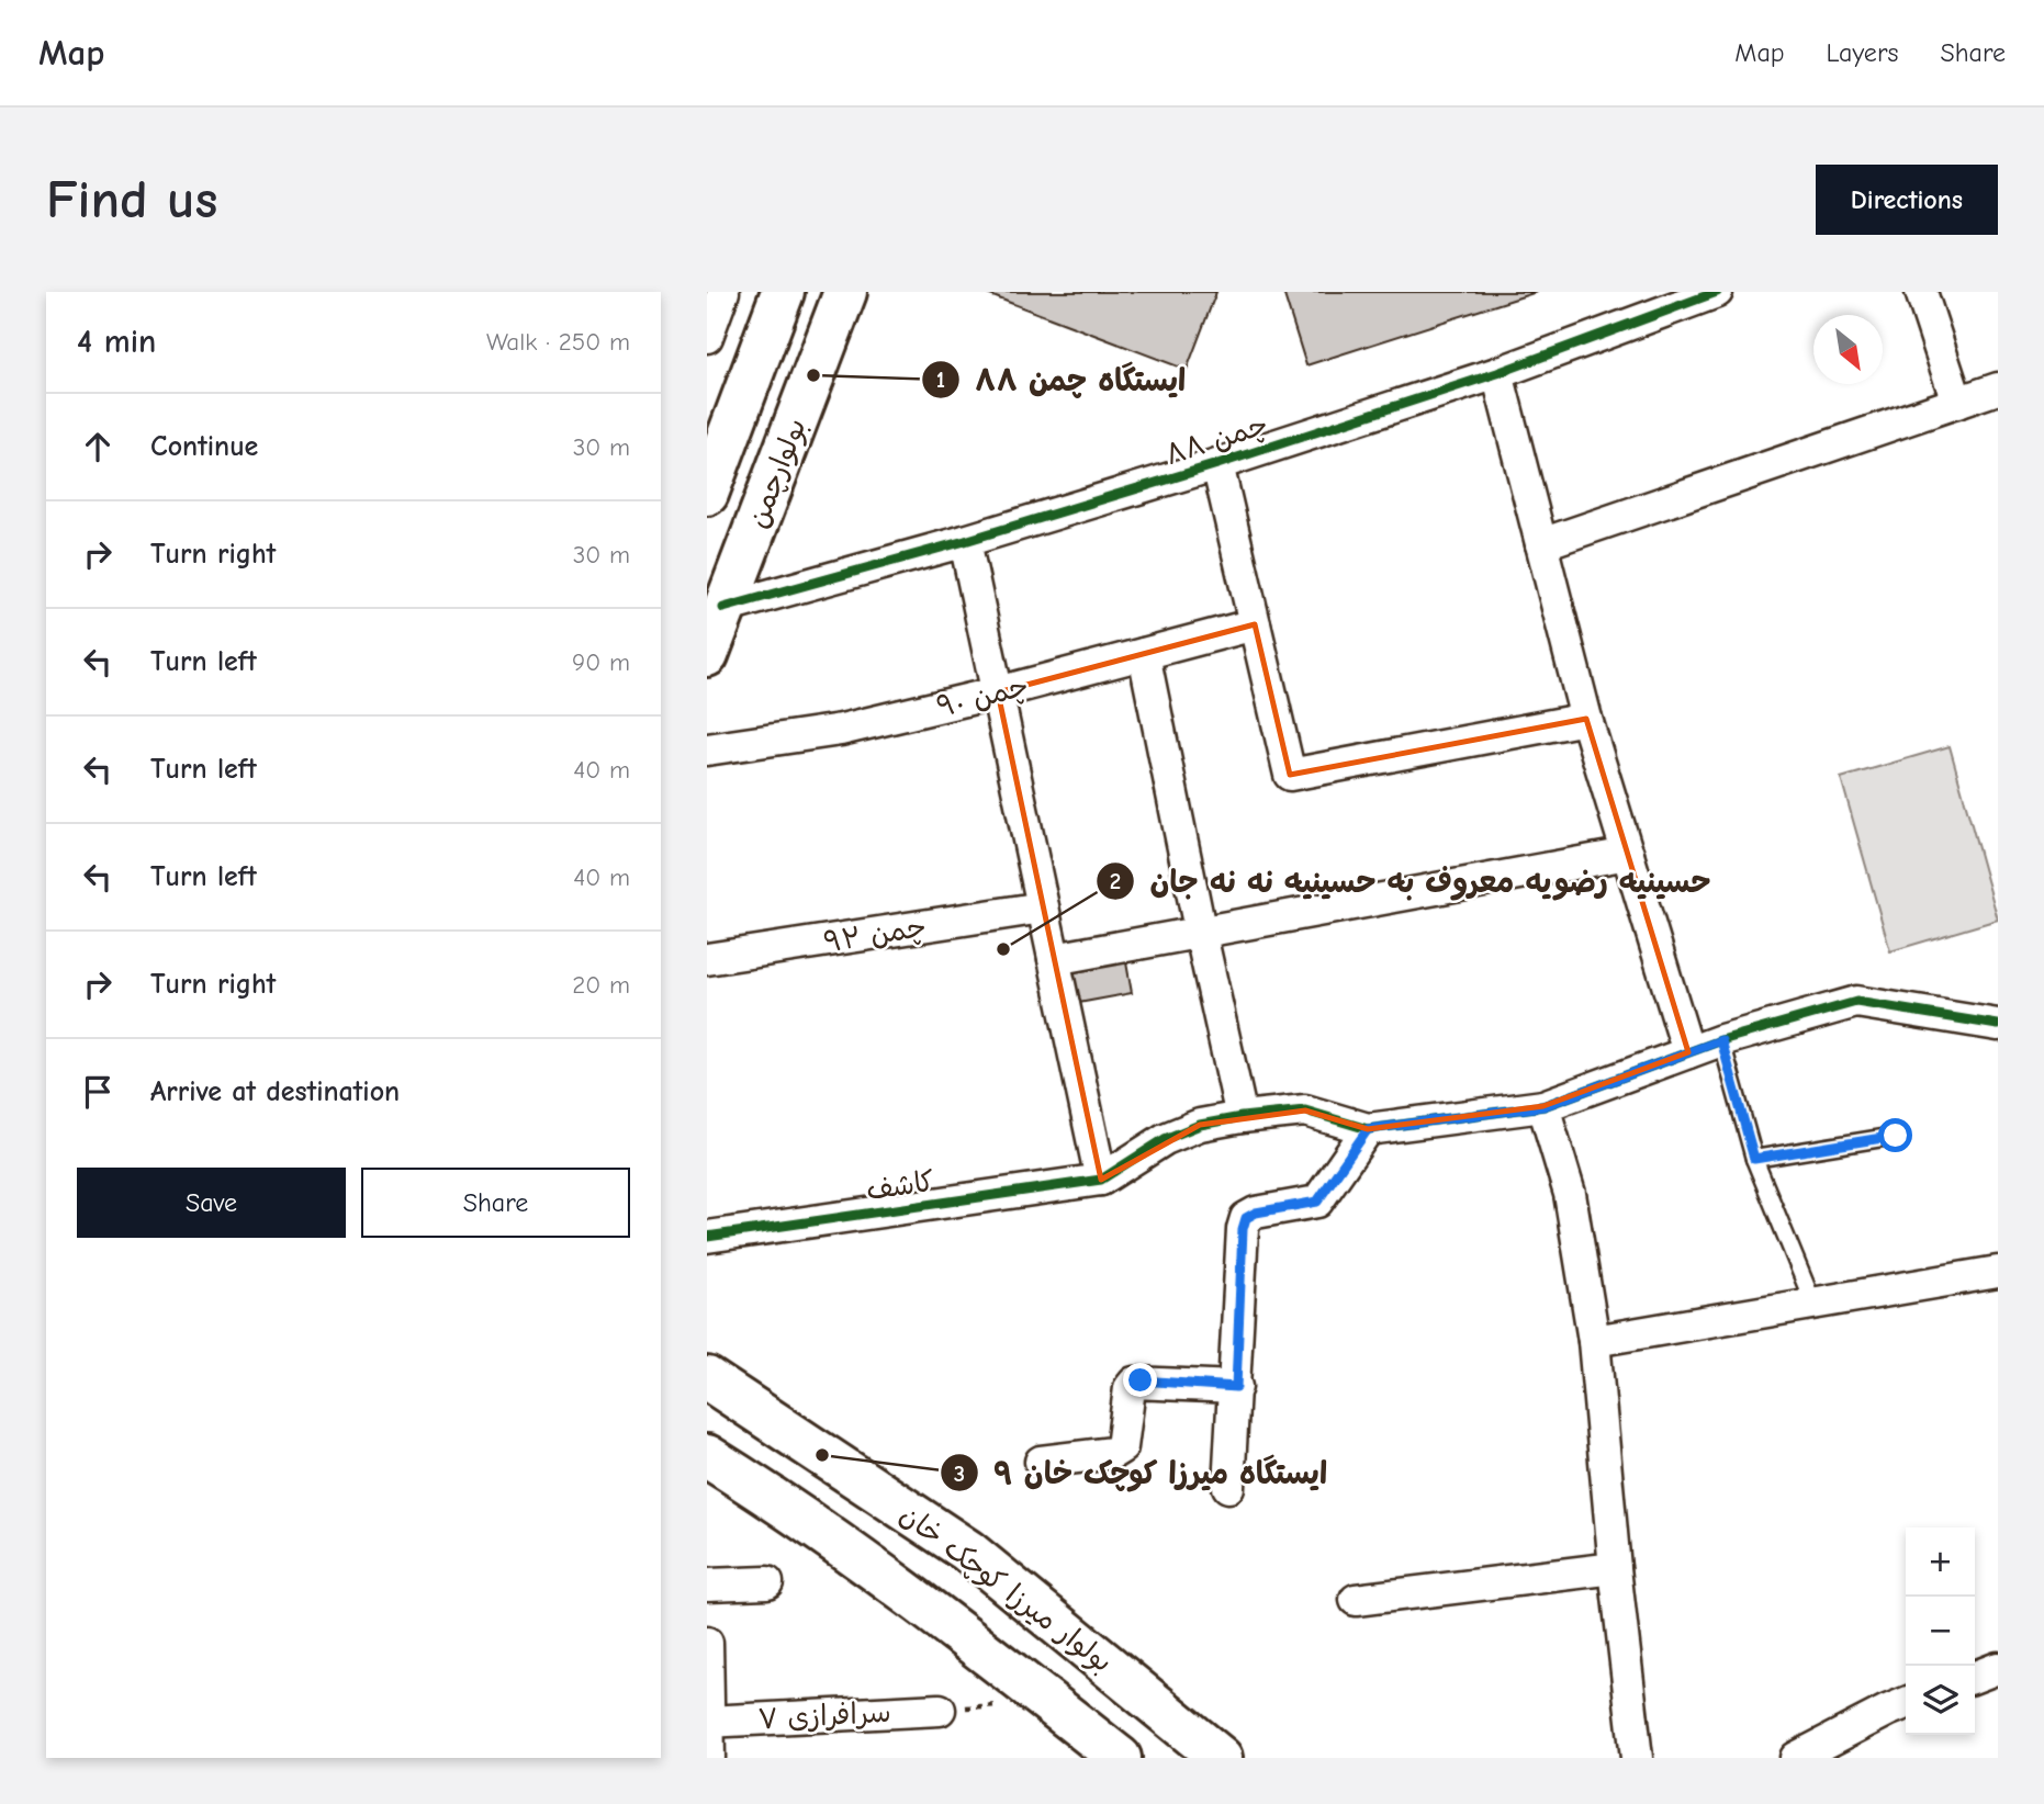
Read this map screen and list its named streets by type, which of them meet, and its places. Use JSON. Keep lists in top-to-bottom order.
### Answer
{
  "streets": {
    "main road": ["بولوارچمن", "بولوار میرزا کوچک خان"],
    "street": [
      "چمن ۸۸",
      "چمن ۹۰",
      "چمن ۹۲",
      "کاشف",
      "سرافرازی ۷"
    ]
  },
  "crossings": [
    ["چمن ۸۸", "بولوارچمن"]
  ],
  "places": ["ایستگاه چمن ۸۸", "حسینیه رضویه معروف به حسینیه نه نه جان", "ایستگاه میرزا کوچک خان ۹"],
  "north": "bottom right",
  "page": {
    "header": "Map",
    "nav": ["Map", "Layers", "Share"],
    "buttons": [
      "Directions",
      ["Save", "Share"]
    ],
    "title": "Find us",
    "heading": ["4 min", "Walk · 250 m"],
    "list": [
      ["Continue", "30 m"],
      ["Turn right", "30 m"],
      ["Turn left", "90 m"],
      ["Turn left", "40 m"],
      ["Turn left", "40 m"],
      ["Turn right", "20 m"],
      "Arrive at destination"
    ],
    "map_buttons": ["+", "−"]
  }
}
